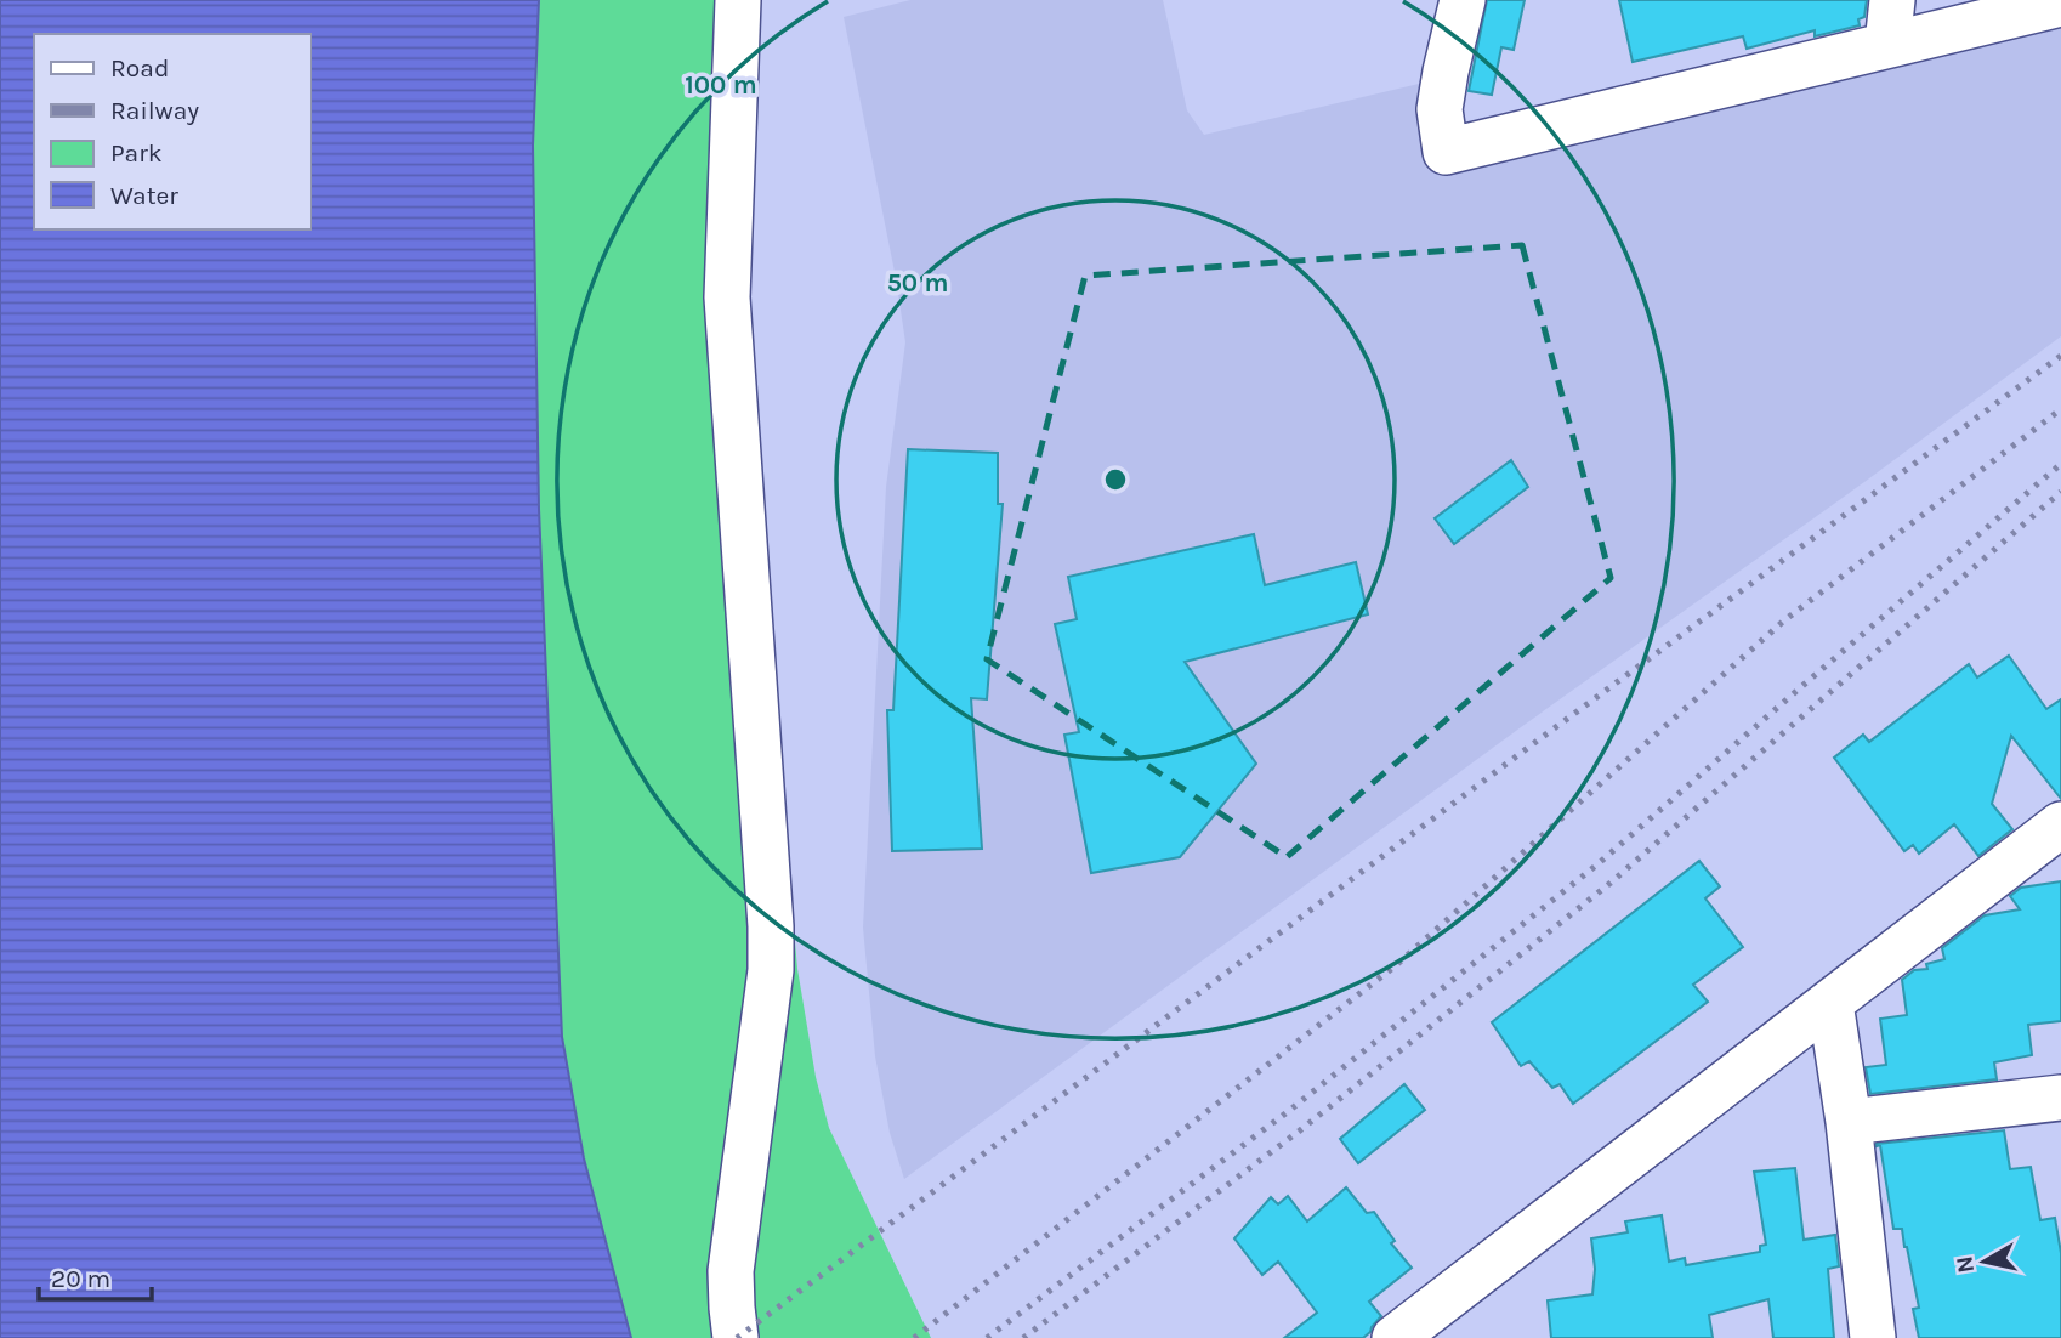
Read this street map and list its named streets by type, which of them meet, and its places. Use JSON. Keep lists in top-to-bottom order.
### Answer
{
  "legend": [
    "Road",
    "Railway",
    "Park",
    "Water"
  ],
  "scale_bar": "20 m",
  "north": "left",
  "rings": ["100 m", "50 m"]
}
